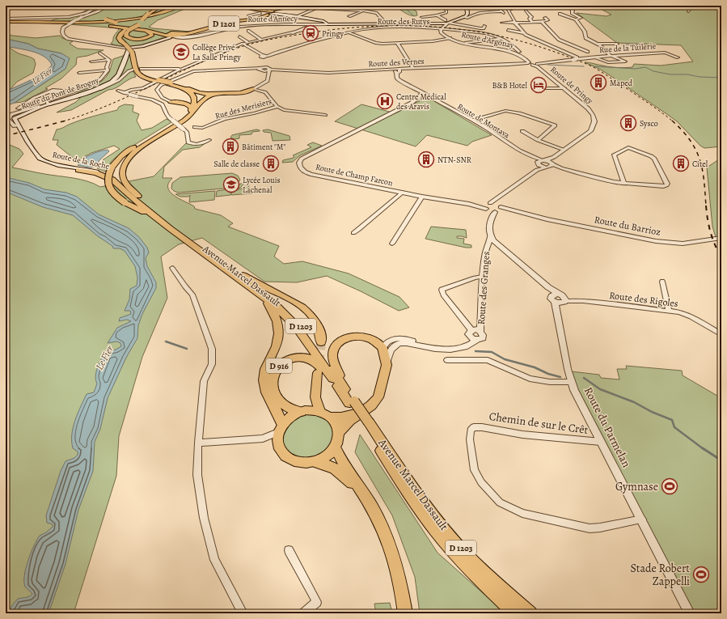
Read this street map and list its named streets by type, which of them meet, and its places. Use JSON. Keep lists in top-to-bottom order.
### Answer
{
  "streets": {
    "main road": [
      "D 1201",
      "Route du Pont de Brogny",
      "Route de la Roche",
      "Avenue Marcel Dassault",
      "D 1203",
      "D 916"
    ],
    "street": [
      "Route d'Annecy",
      "Route des Rutys",
      "Route d'Argonay",
      "Rue de la Tuilerie",
      "Route des Vernes",
      "Route de Pringy",
      "Rue des Merisiers",
      "Route de Montava",
      "Route de Champ Farcon",
      "Route du Barrioz",
      "Route des Granges",
      "Route des Rigoles",
      "Chemin de sur le Crêt",
      "Route du Parmelan"
    ]
  },
  "crossings": [
    ["Route d'Annecy", "D 1201"],
    ["Route des Rutys", "Route d'Argonay"],
    ["Route d'Argonay", "Rue de la Tuilerie"],
    ["Route d'Argonay", "Route des Vernes"],
    ["Route d'Argonay", "Route de Pringy"],
    ["Rue de la Tuilerie", "Route des Vernes"],
    ["Rue de la Tuilerie", "Route de Pringy"],
    ["Route des Vernes", "Route de Pringy"],
    ["Route des Vernes", "Route de Montava"],
    ["Route de Pringy", "Route de Montava"],
    ["Route de Pringy", "Route de Champ Farcon"],
    ["Route de Pringy", "Route du Barrioz"],
    ["Route du Pont de Brogny", "Route de la Roche"],
    ["Route de Montava", "Route de Champ Farcon"],
    ["Route de la Roche", "Avenue Marcel Dassault"],
    ["Route de la Roche", "D 1203"],
    ["Avenue Marcel Dassault", "D 1203"],
    ["Avenue Marcel Dassault", "D 916"],
    ["Route des Rigoles", "Route du Parmelan"],
    ["D 1203", "D 916"],
    ["Chemin de sur le Crêt", "Route du Parmelan"]
  ],
  "water": ["Le Fier"],
  "places": {
    "station": ["Pringy"],
    "school or university": ["Collège Privé La Salle Pringy", "Lycée Louis Lachenal"],
    "building": [
      "Maped",
      "Sysco",
      "Bâtiment \"M\"",
      "NTN-SNR",
      "Salle de classe",
      "Citel"
    ],
    "hotel": ["B&B Hotel"],
    "hospital": ["Centre Médical des Aravis"],
    "sports": ["Gymnase", "Stade Robert Zappelli"]
  }
}
